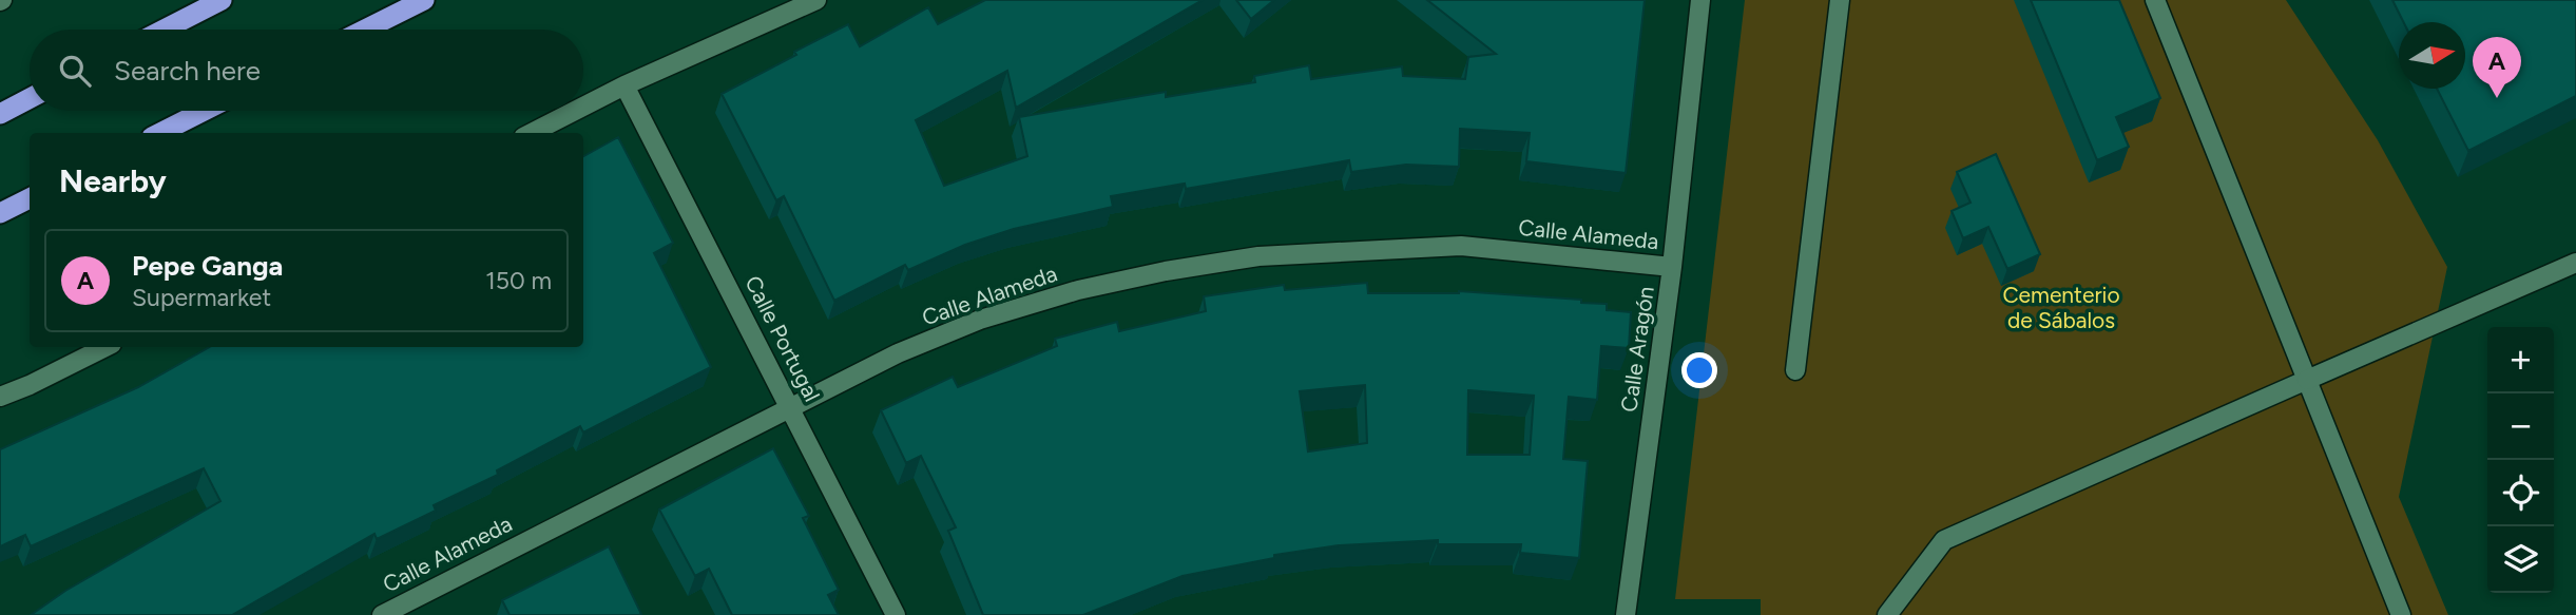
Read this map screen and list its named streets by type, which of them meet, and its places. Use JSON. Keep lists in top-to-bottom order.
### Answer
{
  "streets": {
    "street": ["Calle Alameda", "Calle Portugal", "Calle Aragón"]
  },
  "crossings": [
    ["Calle Alameda", "Calle Portugal"],
    ["Calle Alameda", "Calle Aragón"]
  ],
  "parks": ["Cementerio de Sábalos"],
  "north": "right",
  "page": {
    "search": "Search here",
    "pins": "A",
    "heading": "Nearby",
    "list": [
      {
        "mark": "A",
        "name": "Pepe Ganga",
        "note": "Supermarket",
        "value": "150 m"
      }
    ],
    "map_buttons": ["+", "−"]
  }
}
